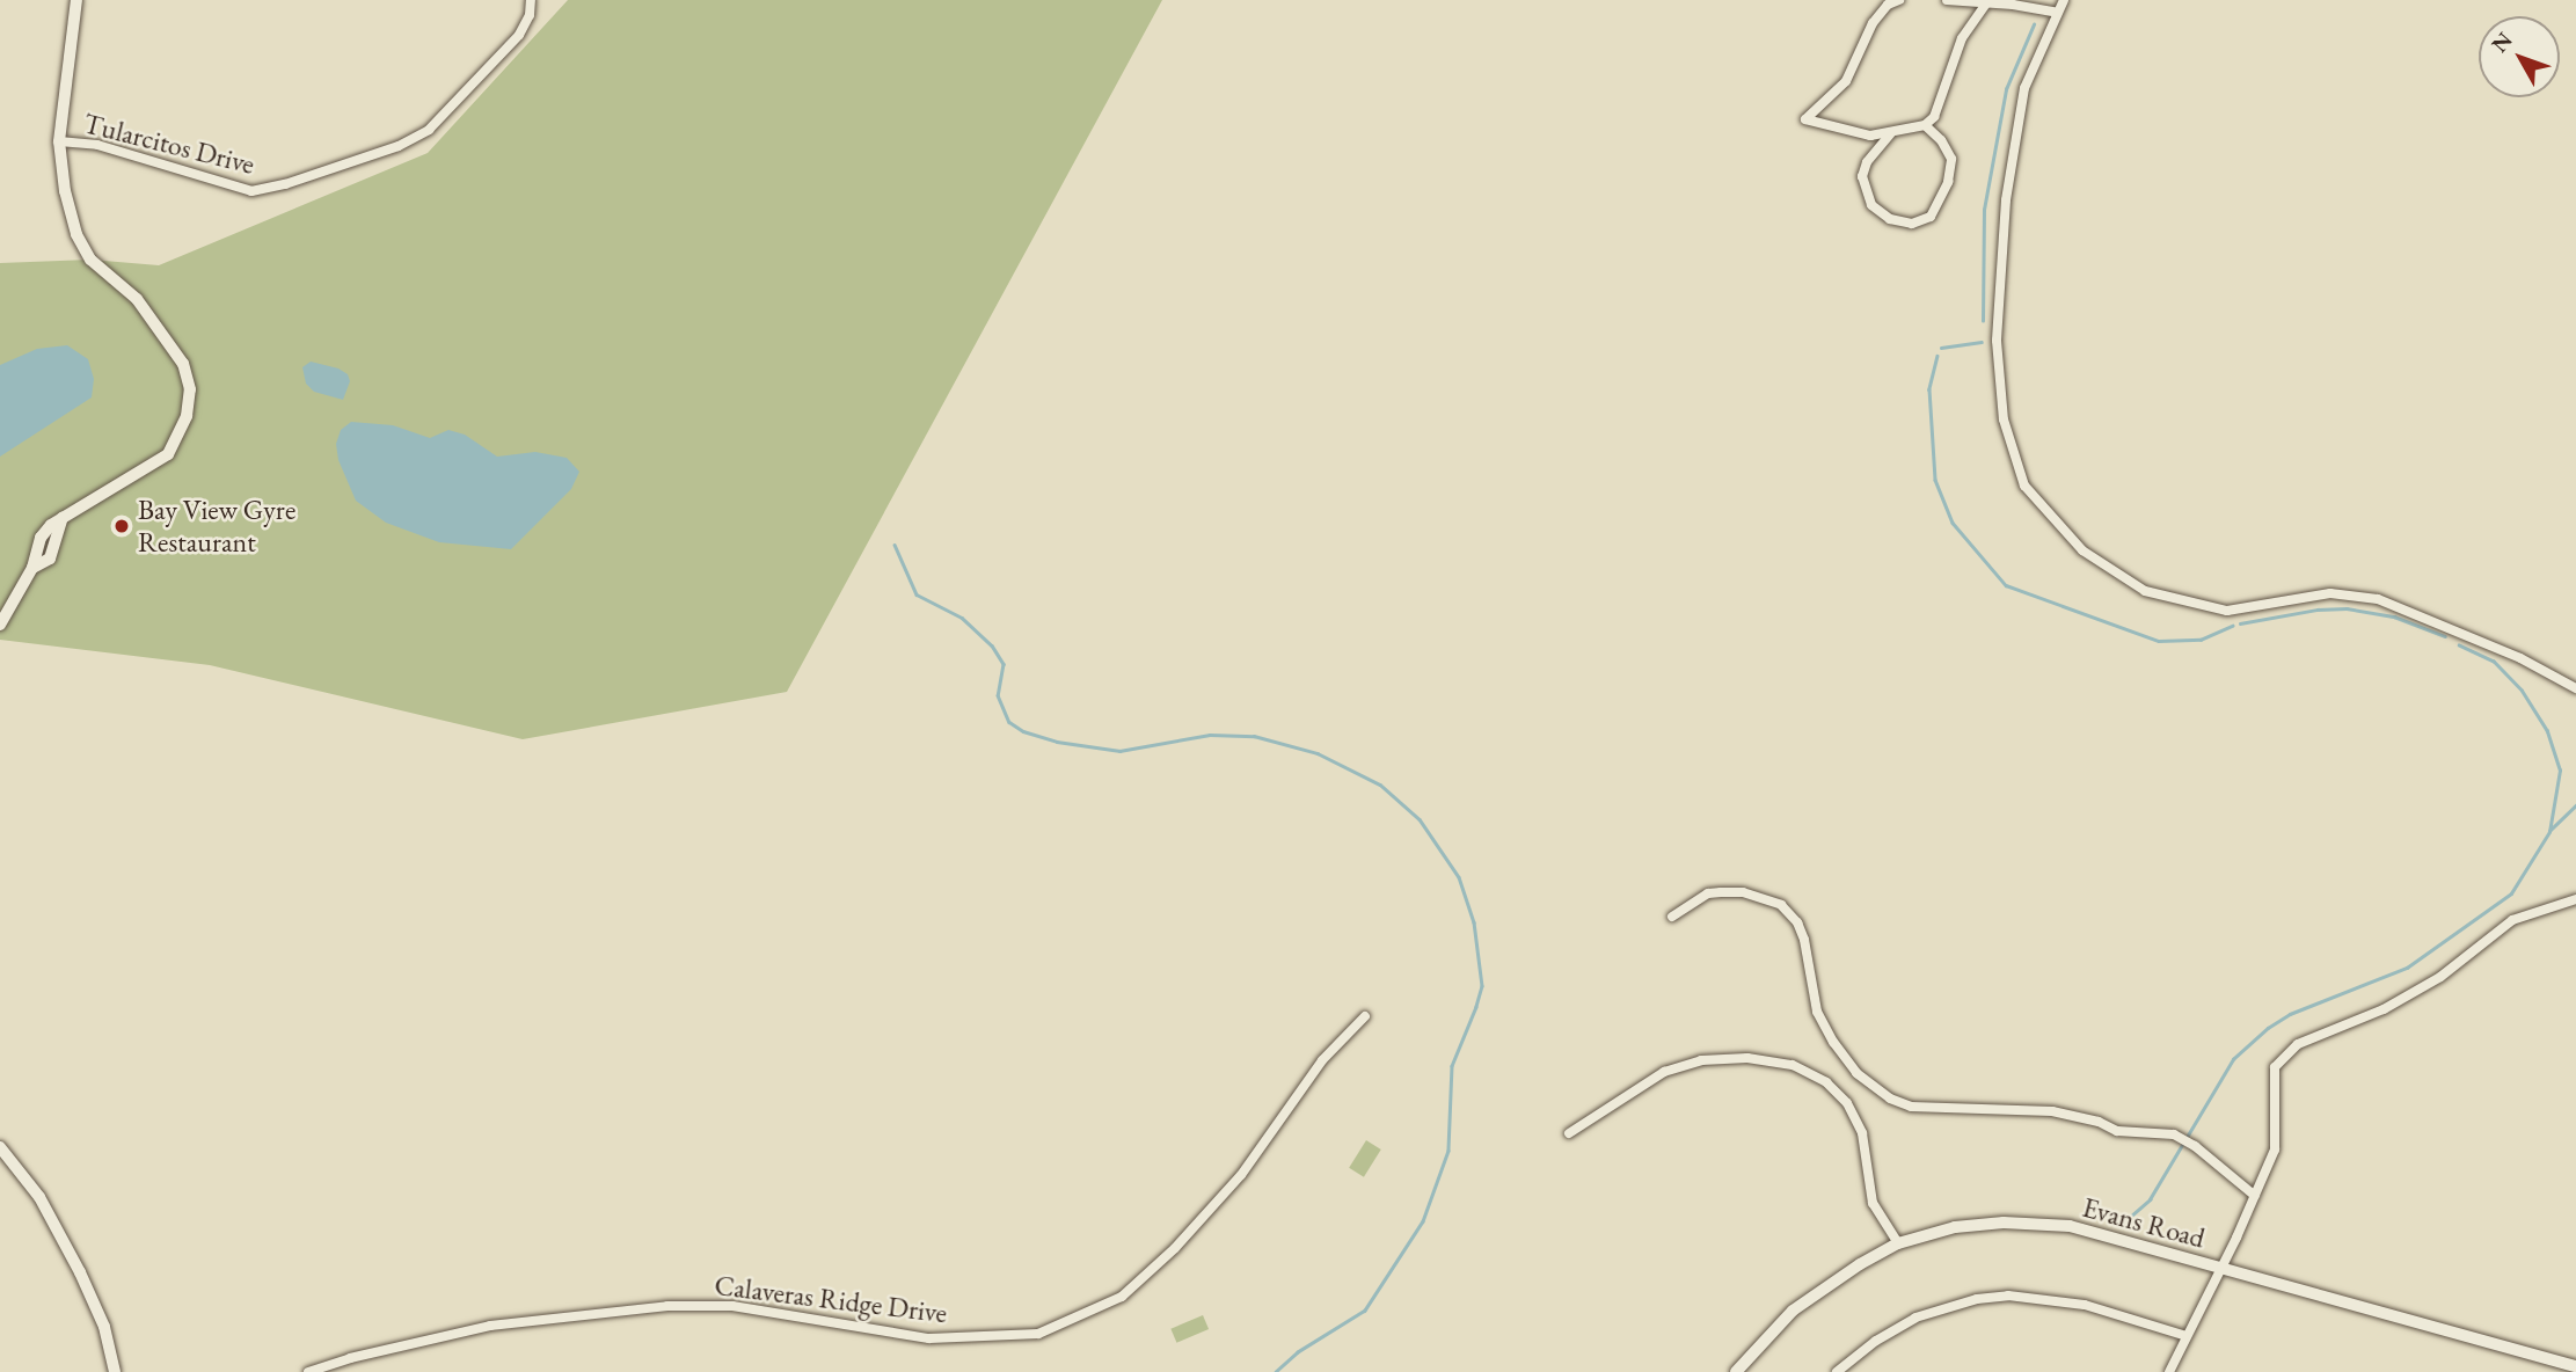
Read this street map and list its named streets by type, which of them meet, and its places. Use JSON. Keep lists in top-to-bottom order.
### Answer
{
  "streets": {
    "street": ["Tularcitos Drive", "Evans Road", "Calaveras Ridge Drive"]
  },
  "places": ["Bay View Gyre Restaurant"],
  "north": "top left"
}
